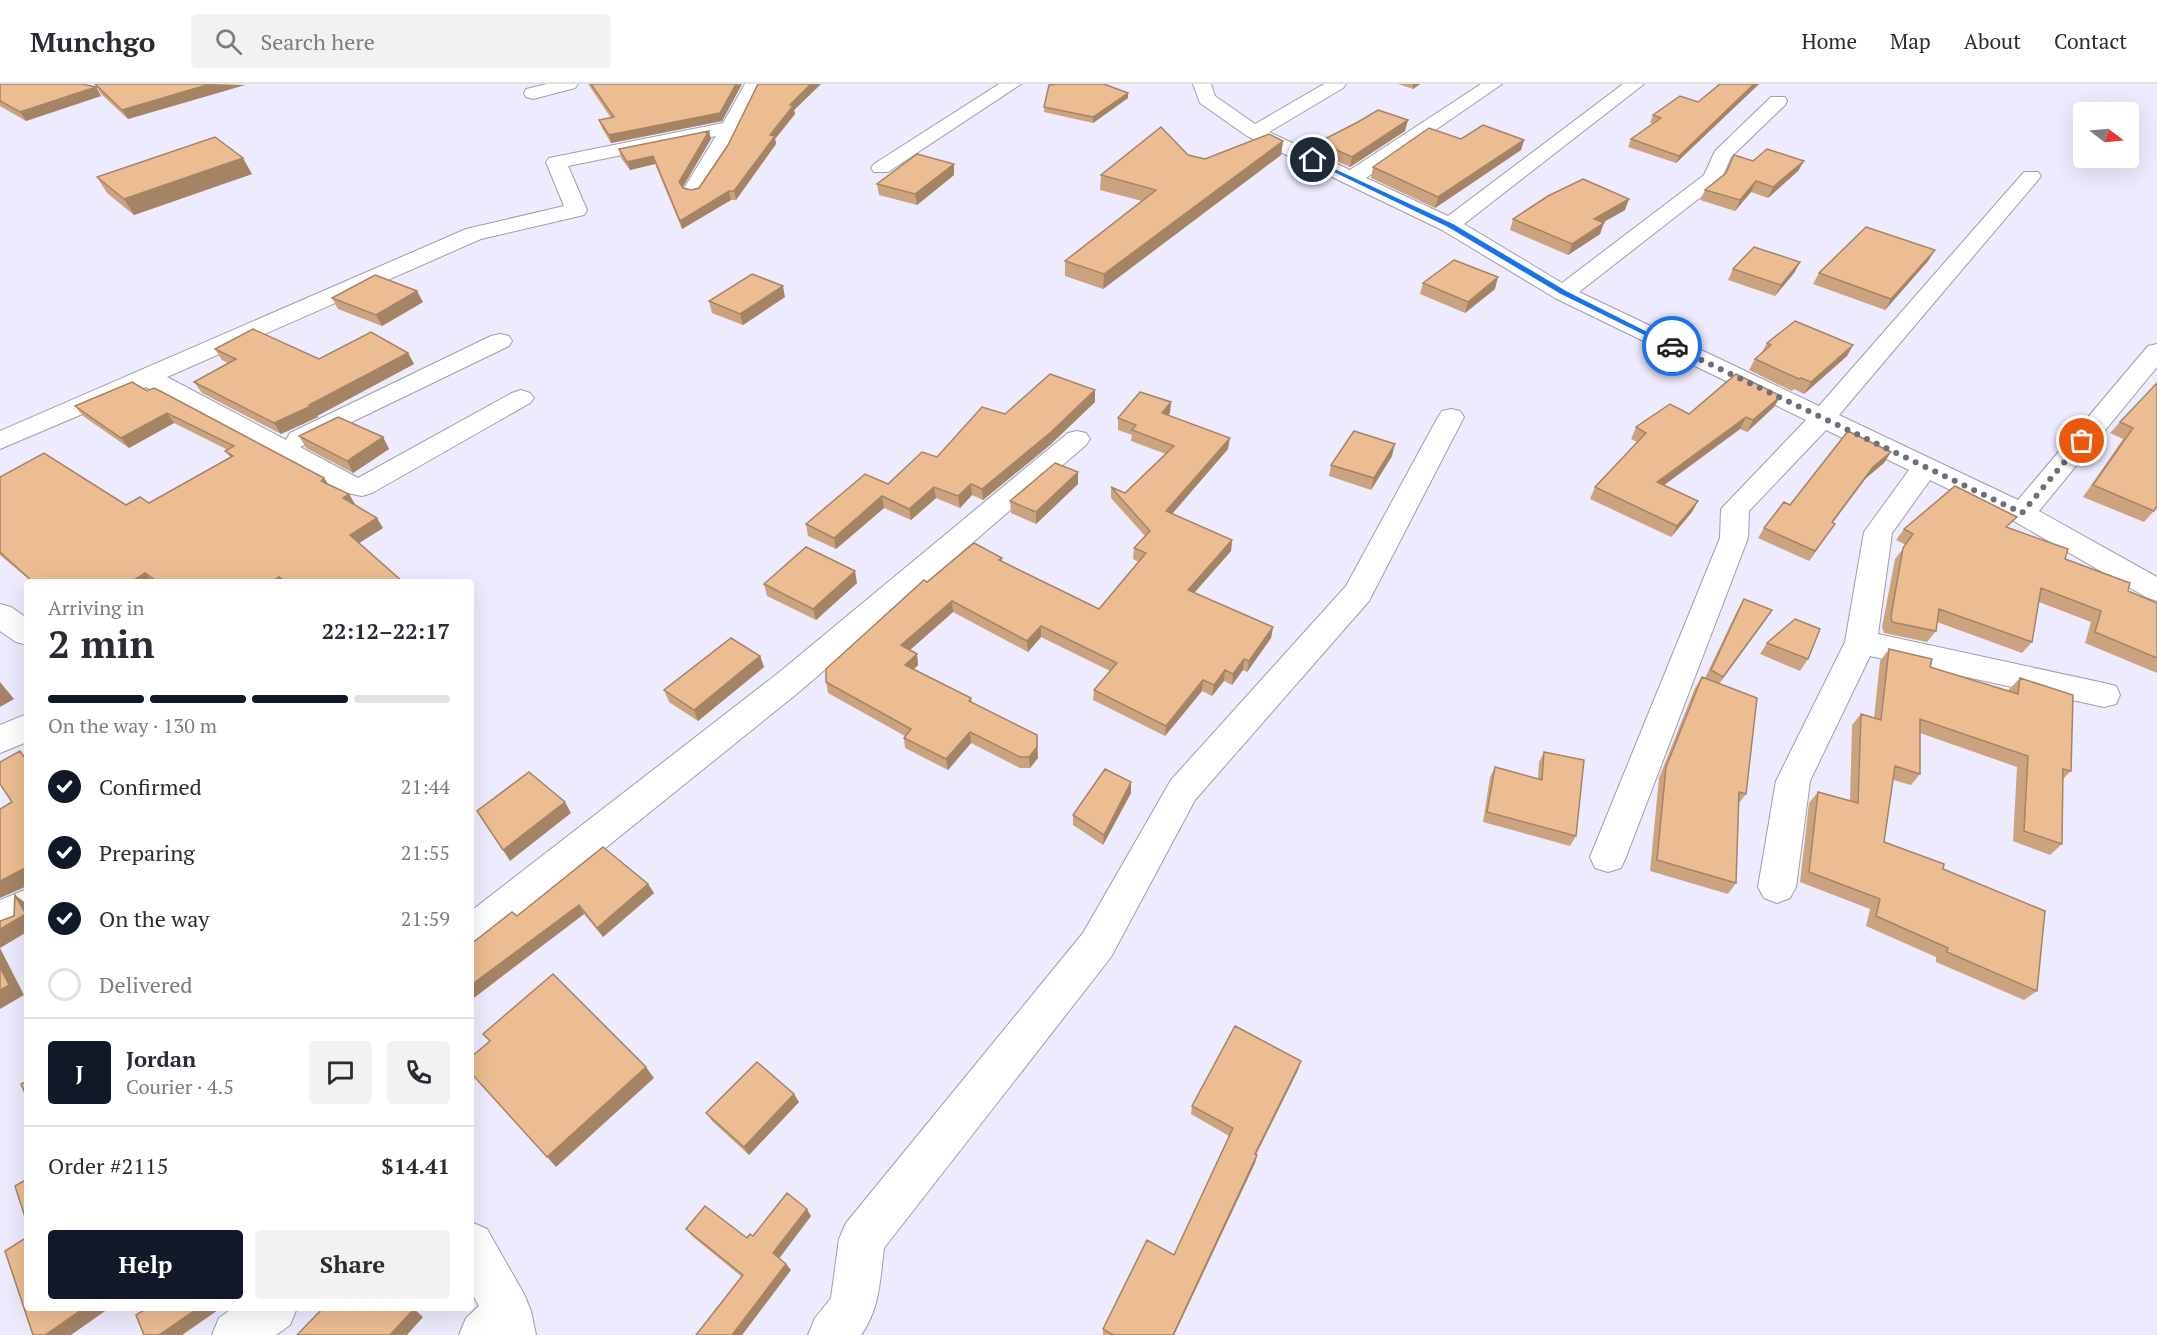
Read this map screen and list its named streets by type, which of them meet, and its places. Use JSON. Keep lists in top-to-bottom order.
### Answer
{
  "north": "right",
  "page": {
    "header": "Munchgo",
    "search": "Search here",
    "nav": [
      "Home",
      "Map",
      "About",
      "Contact"
    ],
    "heading": ["2 min", "Arriving in", "22:12–22:17"],
    "panel": [
      "Jordan",
      "Courier · 4.5",
      "Order #2115",
      "$14.41"
    ],
    "bar": "On the way · 130 m",
    "list": [
      ["Confirmed", "21:44"],
      ["Preparing", "21:55"],
      ["On the way", "21:59"],
      "Delivered"
    ],
    "round": "J",
    "buttons": ["Help", "Share"]
  }
}
